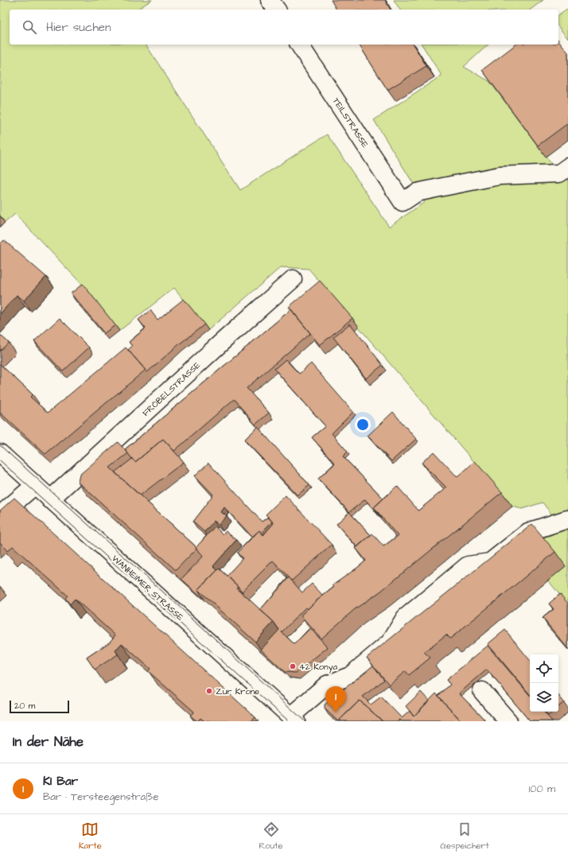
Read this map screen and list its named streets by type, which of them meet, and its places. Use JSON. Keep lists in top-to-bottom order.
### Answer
{
  "streets": {
    "street": ["TEILSTRASSE", "FRÖBELSTRASSE", "WANHEIMER STRASSE"]
  },
  "crossings": [
    ["FRÖBELSTRASSE", "WANHEIMER STRASSE"]
  ],
  "places": ["42 Konya", "Zur Krone"],
  "scale_bar": "20 m",
  "page": {
    "search": "Hier suchen",
    "pins": "1",
    "scale": "20 m",
    "heading": "In der Nähe",
    "list": [
      {
        "mark": "1",
        "name": "KI Bar",
        "note": "Bar · Tersteegenstraße",
        "value": "100 m"
      }
    ],
    "nav": ["Karte", "Route", "Gespeichert"]
  }
}
